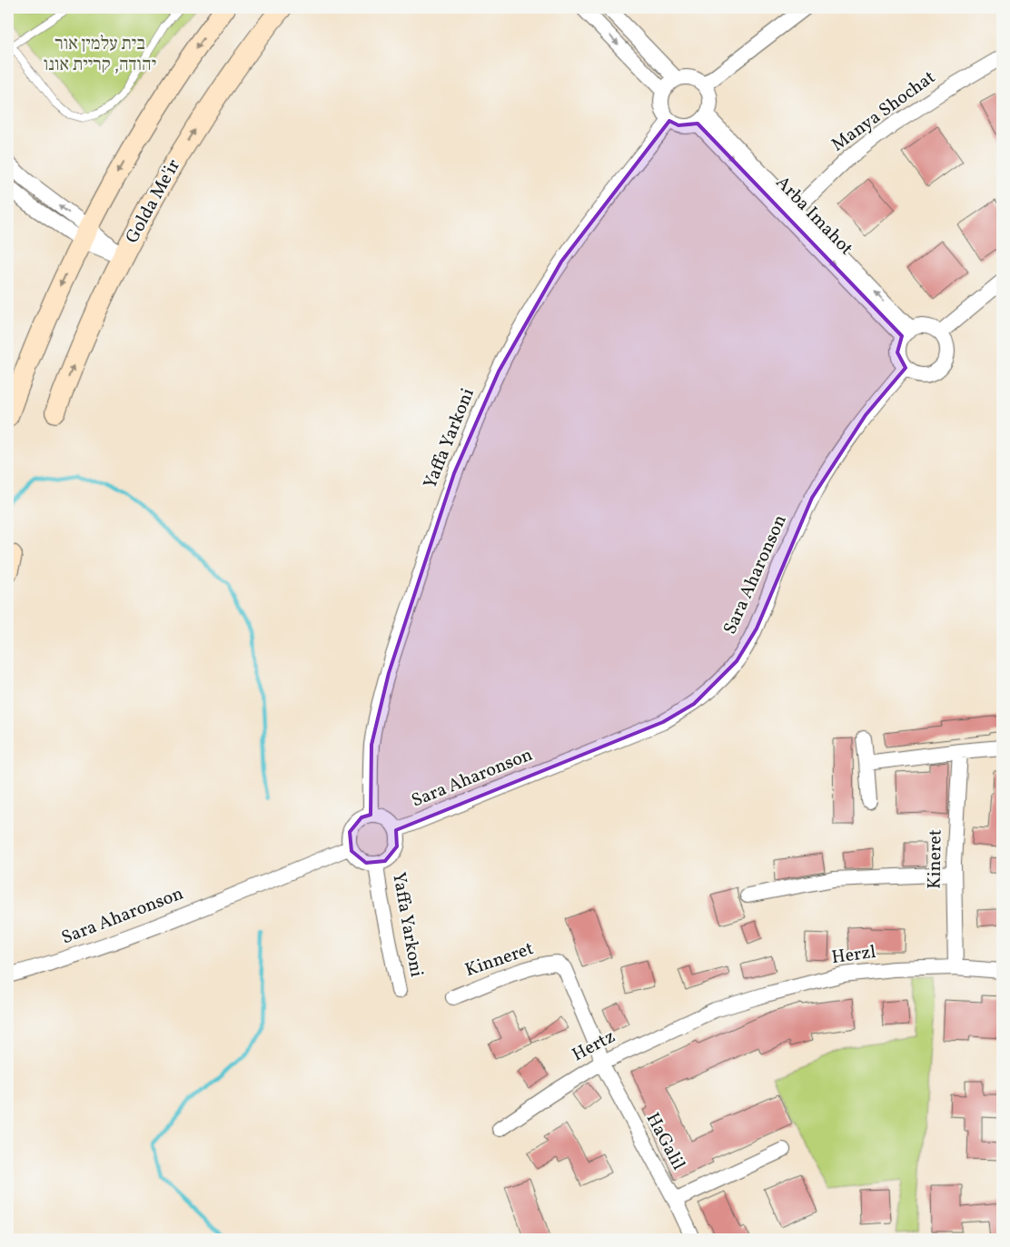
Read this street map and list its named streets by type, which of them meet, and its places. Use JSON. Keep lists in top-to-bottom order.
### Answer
{
  "streets": {
    "main road": ["Golda Me'ir"],
    "street": [
      "Manya Shochat",
      "Arba Imahot",
      "Yaffa Yarkoni",
      "Sara Aharonson",
      "Kineret",
      "Herzl",
      "Kinneret",
      "Hertz",
      "HaGalil"
    ]
  },
  "crossings": [
    ["Manya Shochat", "Arba Imahot"],
    ["Arba Imahot", "Yaffa Yarkoni"],
    ["Arba Imahot", "Sara Aharonson"],
    ["Yaffa Yarkoni", "Sara Aharonson"],
    ["Kineret", "Herzl"],
    ["Herzl", "Hertz"],
    ["Kinneret", "Hertz"],
    ["Kinneret", "HaGalil"],
    ["Hertz", "HaGalil"]
  ],
  "parks": ["בית עלמין אור יהודה, קריית אונו"]
}
